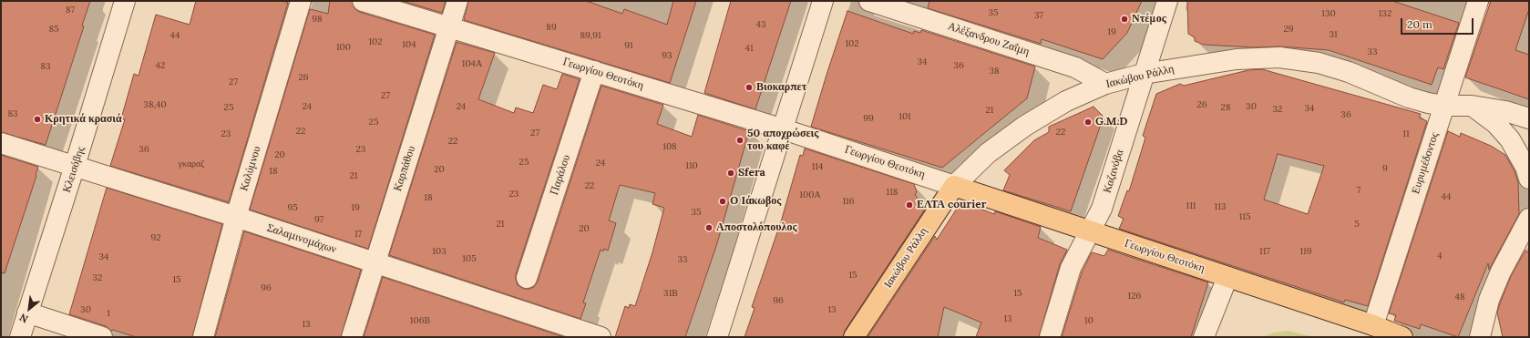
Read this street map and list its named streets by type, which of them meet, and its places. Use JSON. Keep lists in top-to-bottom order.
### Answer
{
  "streets": {
    "main road": ["Γεωργίου Θεοτόκη", "Ιακώβου Ράλλη"],
    "street": [
      "Αλέξανδρου Ζαΐμη",
      "Ευρυμέδοντος",
      "Καλύμνου",
      "Καρπάθου",
      "Κλεισόβης",
      "Καζανόβα",
      "Παράλου",
      "Σαλαμινομάχων"
    ]
  },
  "crossings": [
    ["Αλέξανδρου Ζαΐμη", "Ιακώβου Ράλλη"],
    ["Γεωργίου Θεοτόκη", "Ιακώβου Ράλλη"],
    ["Γεωργίου Θεοτόκη", "Ευρυμέδοντος"],
    ["Γεωργίου Θεοτόκη", "Καρπάθου"],
    ["Γεωργίου Θεοτόκη", "Καζανόβα"],
    ["Γεωργίου Θεοτόκη", "Παράλου"],
    ["Ιακώβου Ράλλη", "Ευρυμέδοντος"],
    ["Ιακώβου Ράλλη", "Καζανόβα"],
    ["Καλύμνου", "Σαλαμινομάχων"],
    ["Καρπάθου", "Σαλαμινομάχων"],
    ["Κλεισόβης", "Σαλαμινομάχων"]
  ],
  "places": [
    "Ντέμος",
    "Βιοκαρπετ",
    "Κρητικά κρασιά",
    "G.M.D",
    "50 αποχρώσεις του καφέ",
    "Sfera",
    "Ο Ιάκωβος",
    "ΕΛΤΑ courier",
    "Αποστολόπουλος"
  ],
  "house_numbers": [
    "87",
    "35",
    "130",
    "132",
    "37",
    "98",
    "43",
    "89",
    "85",
    "29",
    "19",
    "31",
    "44",
    "89,91",
    "102",
    "102",
    "104",
    "91",
    "100",
    "41",
    "33",
    "93",
    "34",
    "104Α",
    "42",
    "36",
    "83",
    "38",
    "26",
    "27",
    "27",
    "38,40",
    "26",
    "24",
    "24",
    "30",
    "25",
    "28",
    "34",
    "32",
    "21",
    "83",
    "36",
    "101",
    "99",
    "25",
    "22",
    "22",
    "27",
    "23",
    "11",
    "22",
    "108",
    "36",
    "23",
    "20",
    "25",
    "24",
    "γκαραζ",
    "110",
    "114",
    "9",
    "20",
    "18",
    "21",
    "22",
    "7",
    "118",
    "23",
    "100Α",
    "44",
    "18",
    "116",
    "111",
    "113",
    "95",
    "19",
    "35",
    "115",
    "97",
    "21",
    "5",
    "20",
    "17",
    "92",
    "103",
    "117",
    "119",
    "4",
    "34",
    "105",
    "33",
    "15",
    "32",
    "15",
    "96",
    "31Β",
    "15",
    "126",
    "48",
    "96",
    "30",
    "13",
    "1",
    "13",
    "106Β",
    "10",
    "13"
  ],
  "scale_bar": "20 m",
  "north": "bottom left"
}
